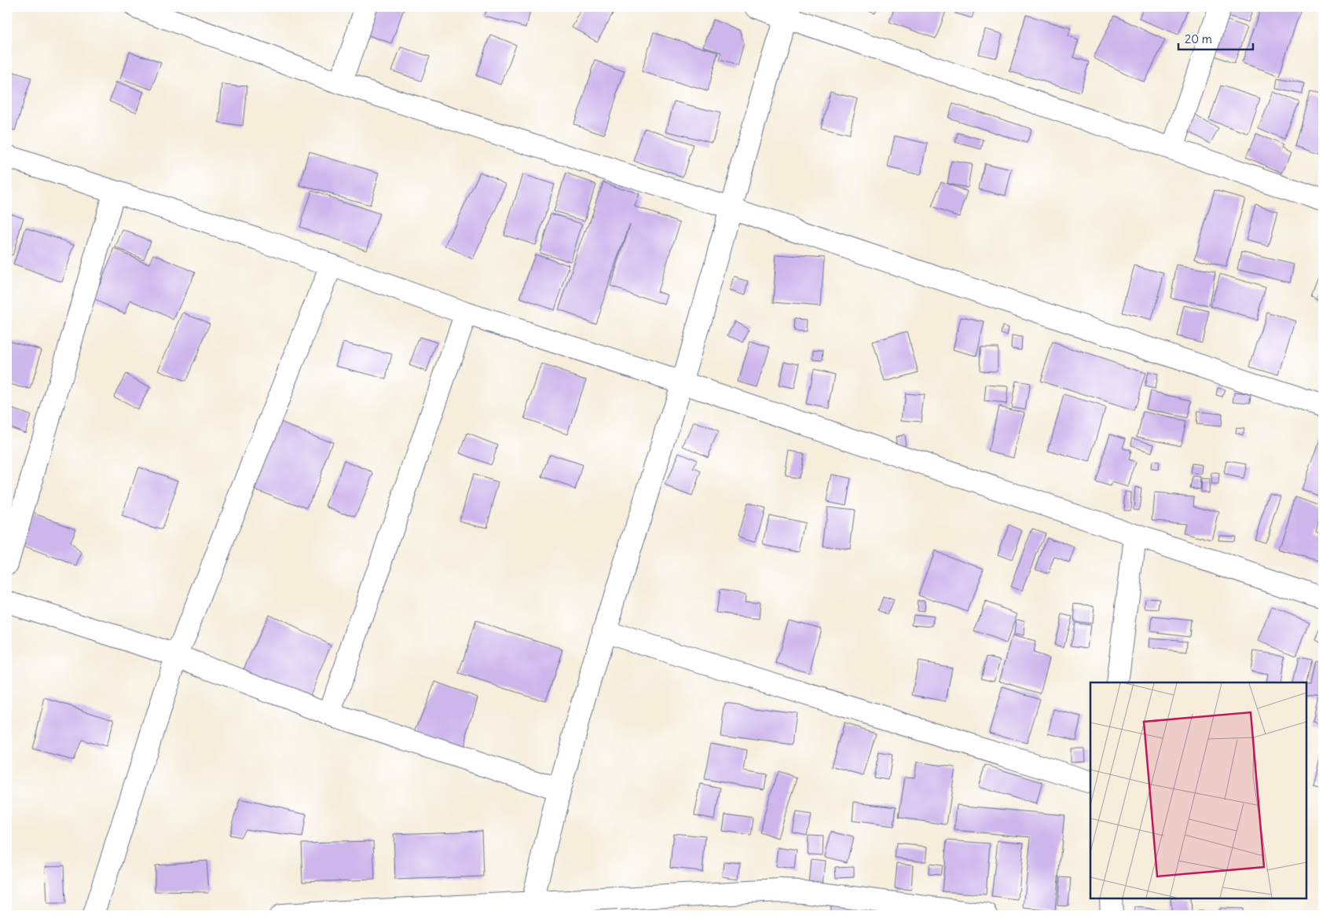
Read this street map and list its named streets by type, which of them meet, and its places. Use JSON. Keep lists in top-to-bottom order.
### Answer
{
  "scale_bar": "20 m"
}
